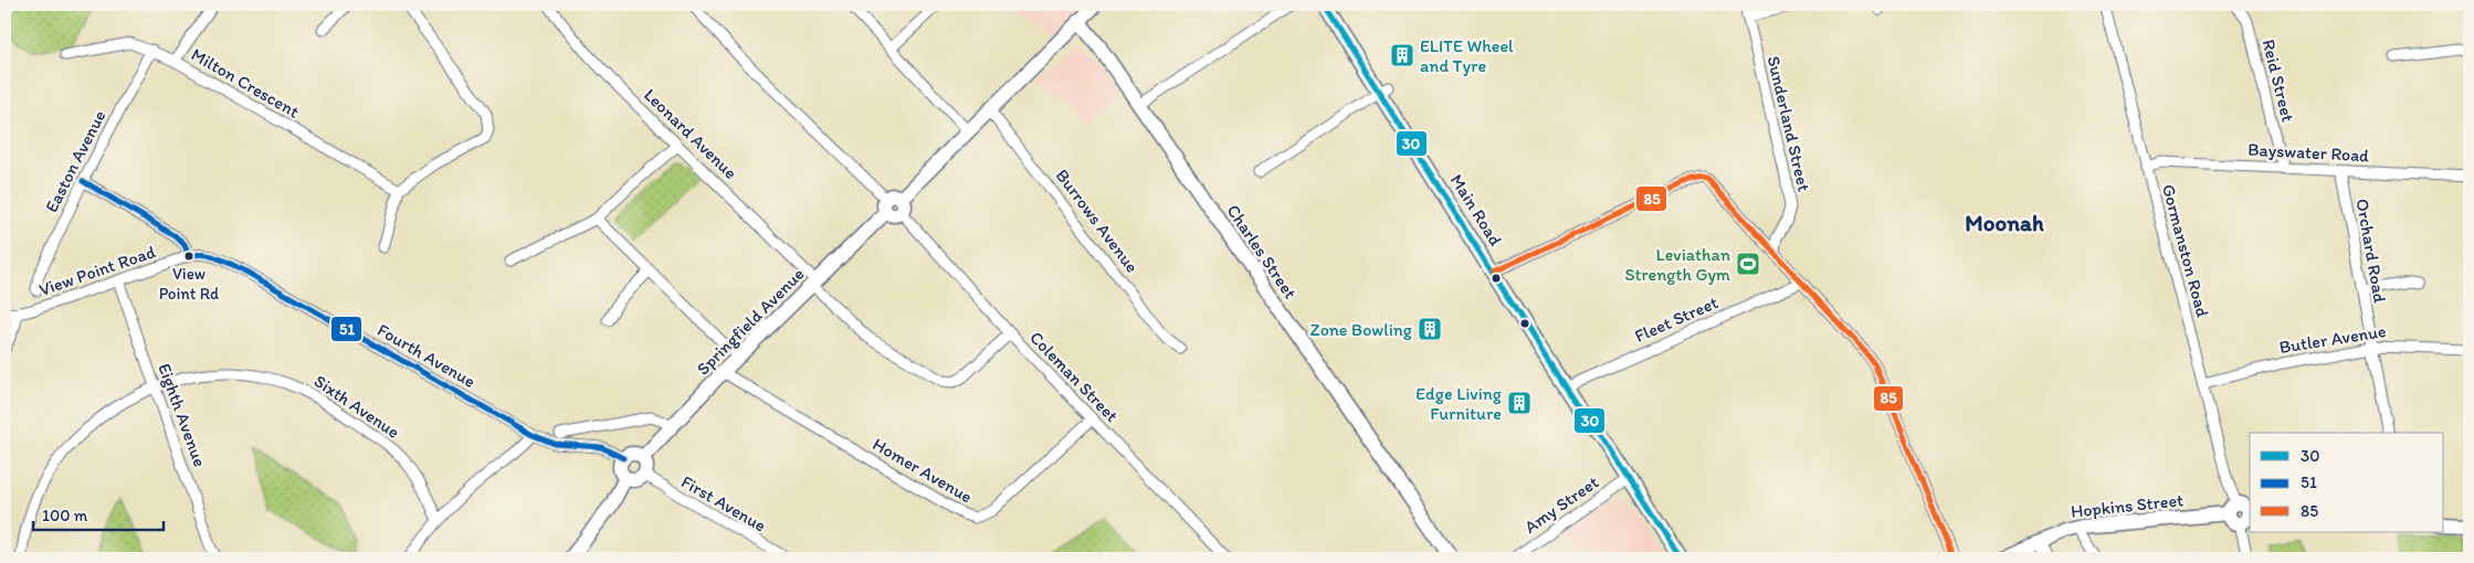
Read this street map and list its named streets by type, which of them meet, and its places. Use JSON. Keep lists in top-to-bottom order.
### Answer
{
  "streets": {
    "street": [
      "Reid Street",
      "Milton Crescent",
      "Sunderland Street",
      "Leonard Avenue",
      "Bayswater Road",
      "Easton Avenue",
      "Main Road",
      "Burrows Avenue",
      "Gormanston Road",
      "Orchard Road",
      "Charles Street",
      "View Point Road",
      "Fleet Street",
      "Springfield Avenue",
      "Butler Avenue",
      "Fourth Avenue",
      "Coleman Street",
      "Sixth Avenue",
      "Eighth Avenue",
      "Homer Avenue",
      "First Avenue",
      "Amy Street",
      "Hopkins Street"
    ]
  },
  "crossings": [
    ["Reid Street", "Bayswater Road"],
    ["Milton Crescent", "Easton Avenue"],
    ["Leonard Avenue", "Springfield Avenue"],
    ["Leonard Avenue", "Coleman Street"],
    ["Bayswater Road", "Gormanston Road"],
    ["Bayswater Road", "Orchard Road"],
    ["Main Road", "Fleet Street"],
    ["Main Road", "Amy Street"],
    ["Burrows Avenue", "Springfield Avenue"],
    ["Gormanston Road", "Butler Avenue"],
    ["Gormanston Road", "Hopkins Street"],
    ["Orchard Road", "Butler Avenue"],
    ["Charles Street", "Springfield Avenue"],
    ["View Point Road", "Fourth Avenue"],
    ["View Point Road", "Eighth Avenue"],
    ["Springfield Avenue", "Fourth Avenue"],
    ["Springfield Avenue", "Coleman Street"],
    ["Springfield Avenue", "Homer Avenue"],
    ["Springfield Avenue", "First Avenue"],
    ["Fourth Avenue", "First Avenue"],
    ["Coleman Street", "Homer Avenue"],
    ["Sixth Avenue", "Eighth Avenue"]
  ],
  "districts": ["Moonah"],
  "places": {
    "building": ["ELITE Wheel and Tyre", "Zone Bowling", "Edge Living Furniture"],
    "other": ["View Point Rd"],
    "sports": ["Leviathan Strength Gym"]
  },
  "lines": ["transit line 30", "transit line 85", "transit line 51"],
  "legend": ["30", "51", "85"],
  "scale_bar": "100 m"
}
